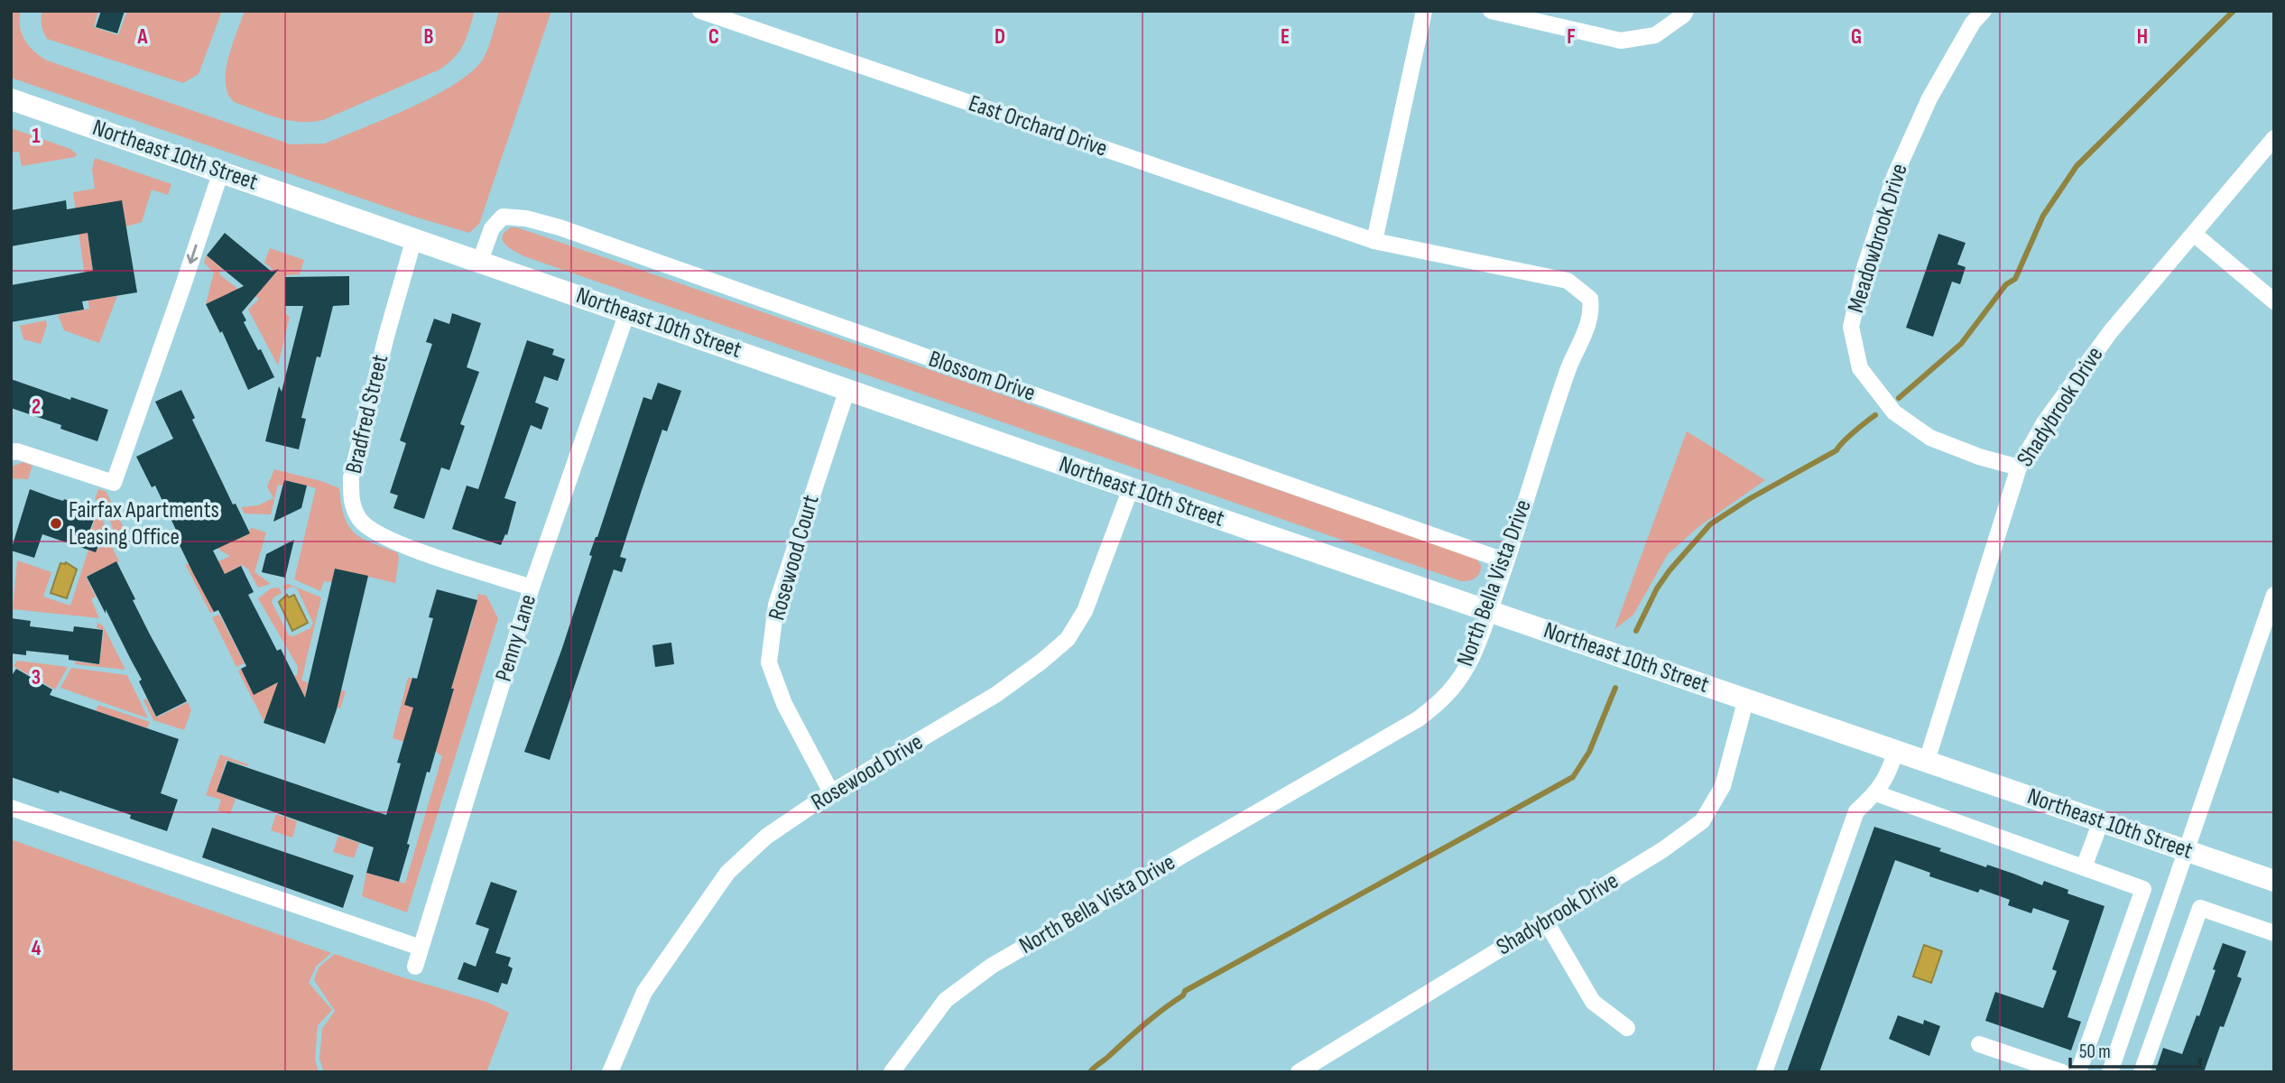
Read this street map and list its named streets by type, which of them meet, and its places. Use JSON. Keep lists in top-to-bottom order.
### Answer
{
  "streets": {
    "main road": ["Northeast 10th Street"],
    "street": [
      "East Orchard Drive",
      "Meadowbrook Drive",
      "Blossom Drive",
      "Shadybrook Drive",
      "Bradfred Street",
      "Rosewood Court",
      "North Bella Vista Drive",
      "Penny Lane",
      "Rosewood Drive"
    ]
  },
  "crossings": [
    ["East Orchard Drive", "North Bella Vista Drive"],
    ["Northeast 10th Street", "Blossom Drive"],
    ["Northeast 10th Street", "Shadybrook Drive"],
    ["Northeast 10th Street", "Bradfred Street"],
    ["Northeast 10th Street", "Rosewood Court"],
    ["Northeast 10th Street", "North Bella Vista Drive"],
    ["Northeast 10th Street", "Penny Lane"],
    ["Northeast 10th Street", "Rosewood Drive"],
    ["Meadowbrook Drive", "Shadybrook Drive"],
    ["Blossom Drive", "North Bella Vista Drive"],
    ["Bradfred Street", "Penny Lane"],
    ["Rosewood Court", "Rosewood Drive"]
  ],
  "places": ["Fairfax Apartments Leasing Office"],
  "scale_bar": "50 m",
  "grid": {
    "columns": [
      "A",
      "B",
      "C",
      "D",
      "E",
      "F",
      "G",
      "H"
    ],
    "rows": [
      "1",
      "2",
      "3",
      "4"
    ]
  }
}
